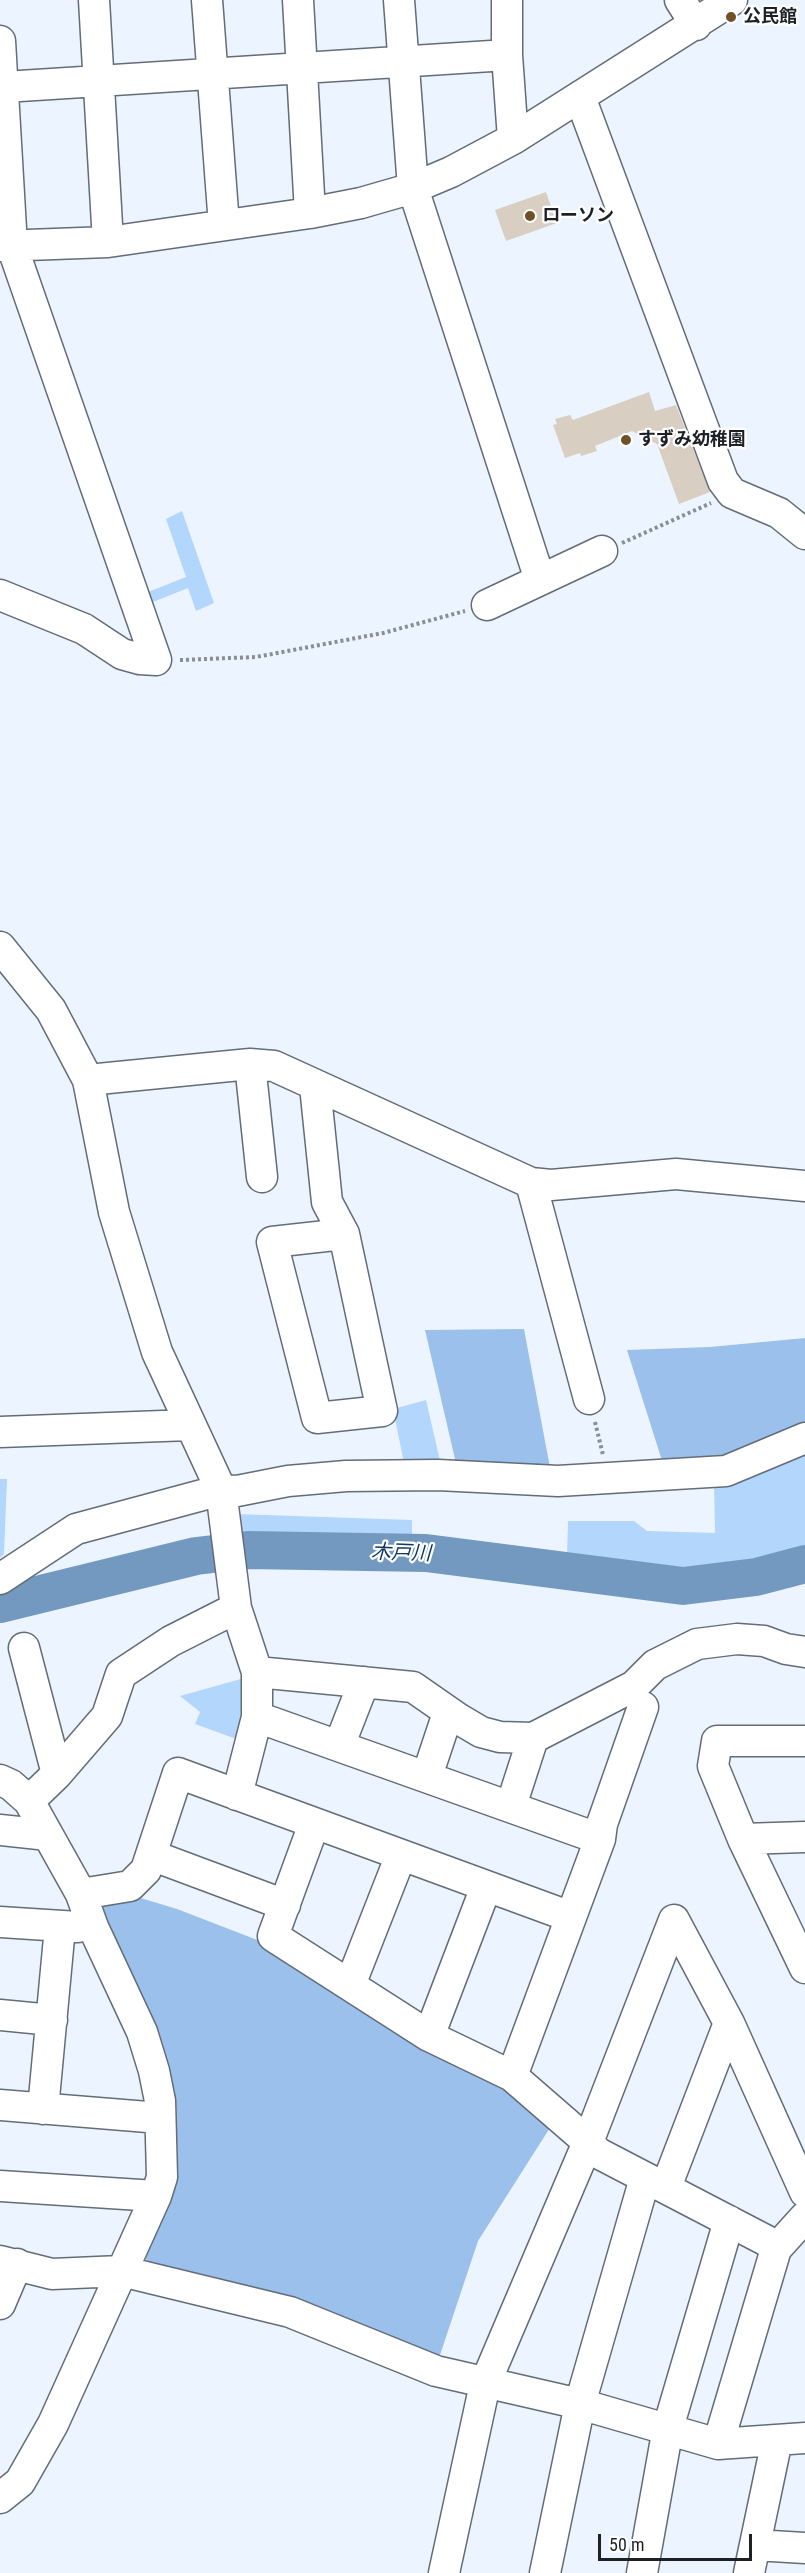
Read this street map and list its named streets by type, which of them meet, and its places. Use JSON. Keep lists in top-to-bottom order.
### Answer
{
  "water": ["木戸川"],
  "places": ["公民館", "ローソン", "すずみ幼稚園"],
  "scale_bar": "50 m"
}
